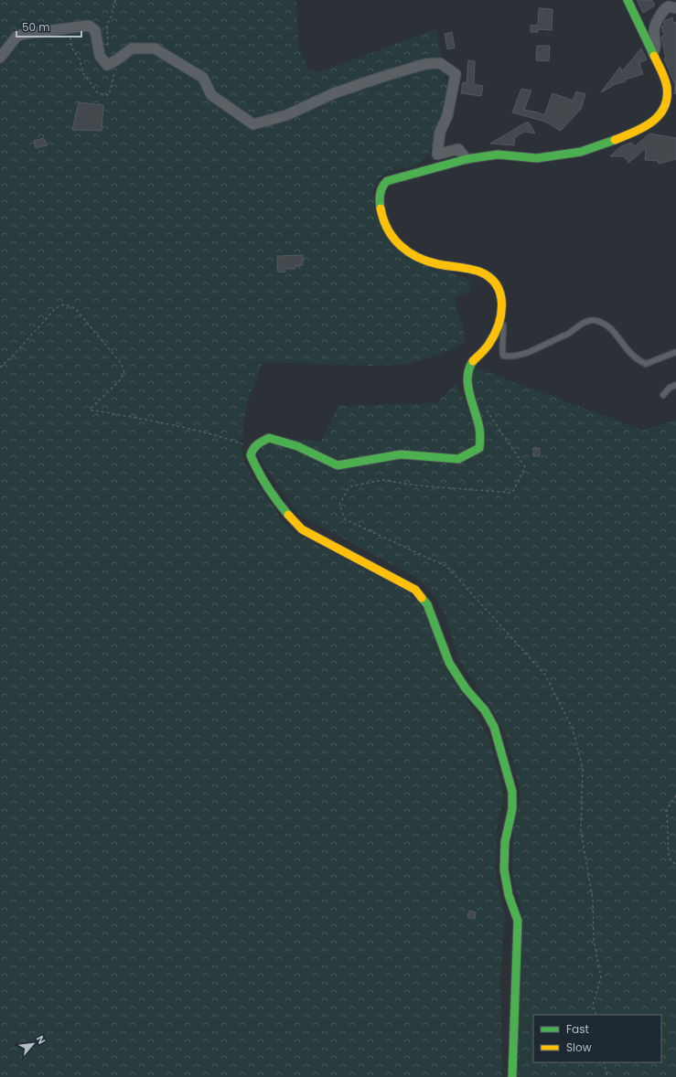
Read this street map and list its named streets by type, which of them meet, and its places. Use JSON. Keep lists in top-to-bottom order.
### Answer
{
  "legend": ["Fast", "Slow"],
  "scale_bar": "50 m",
  "north": "top right"
}
